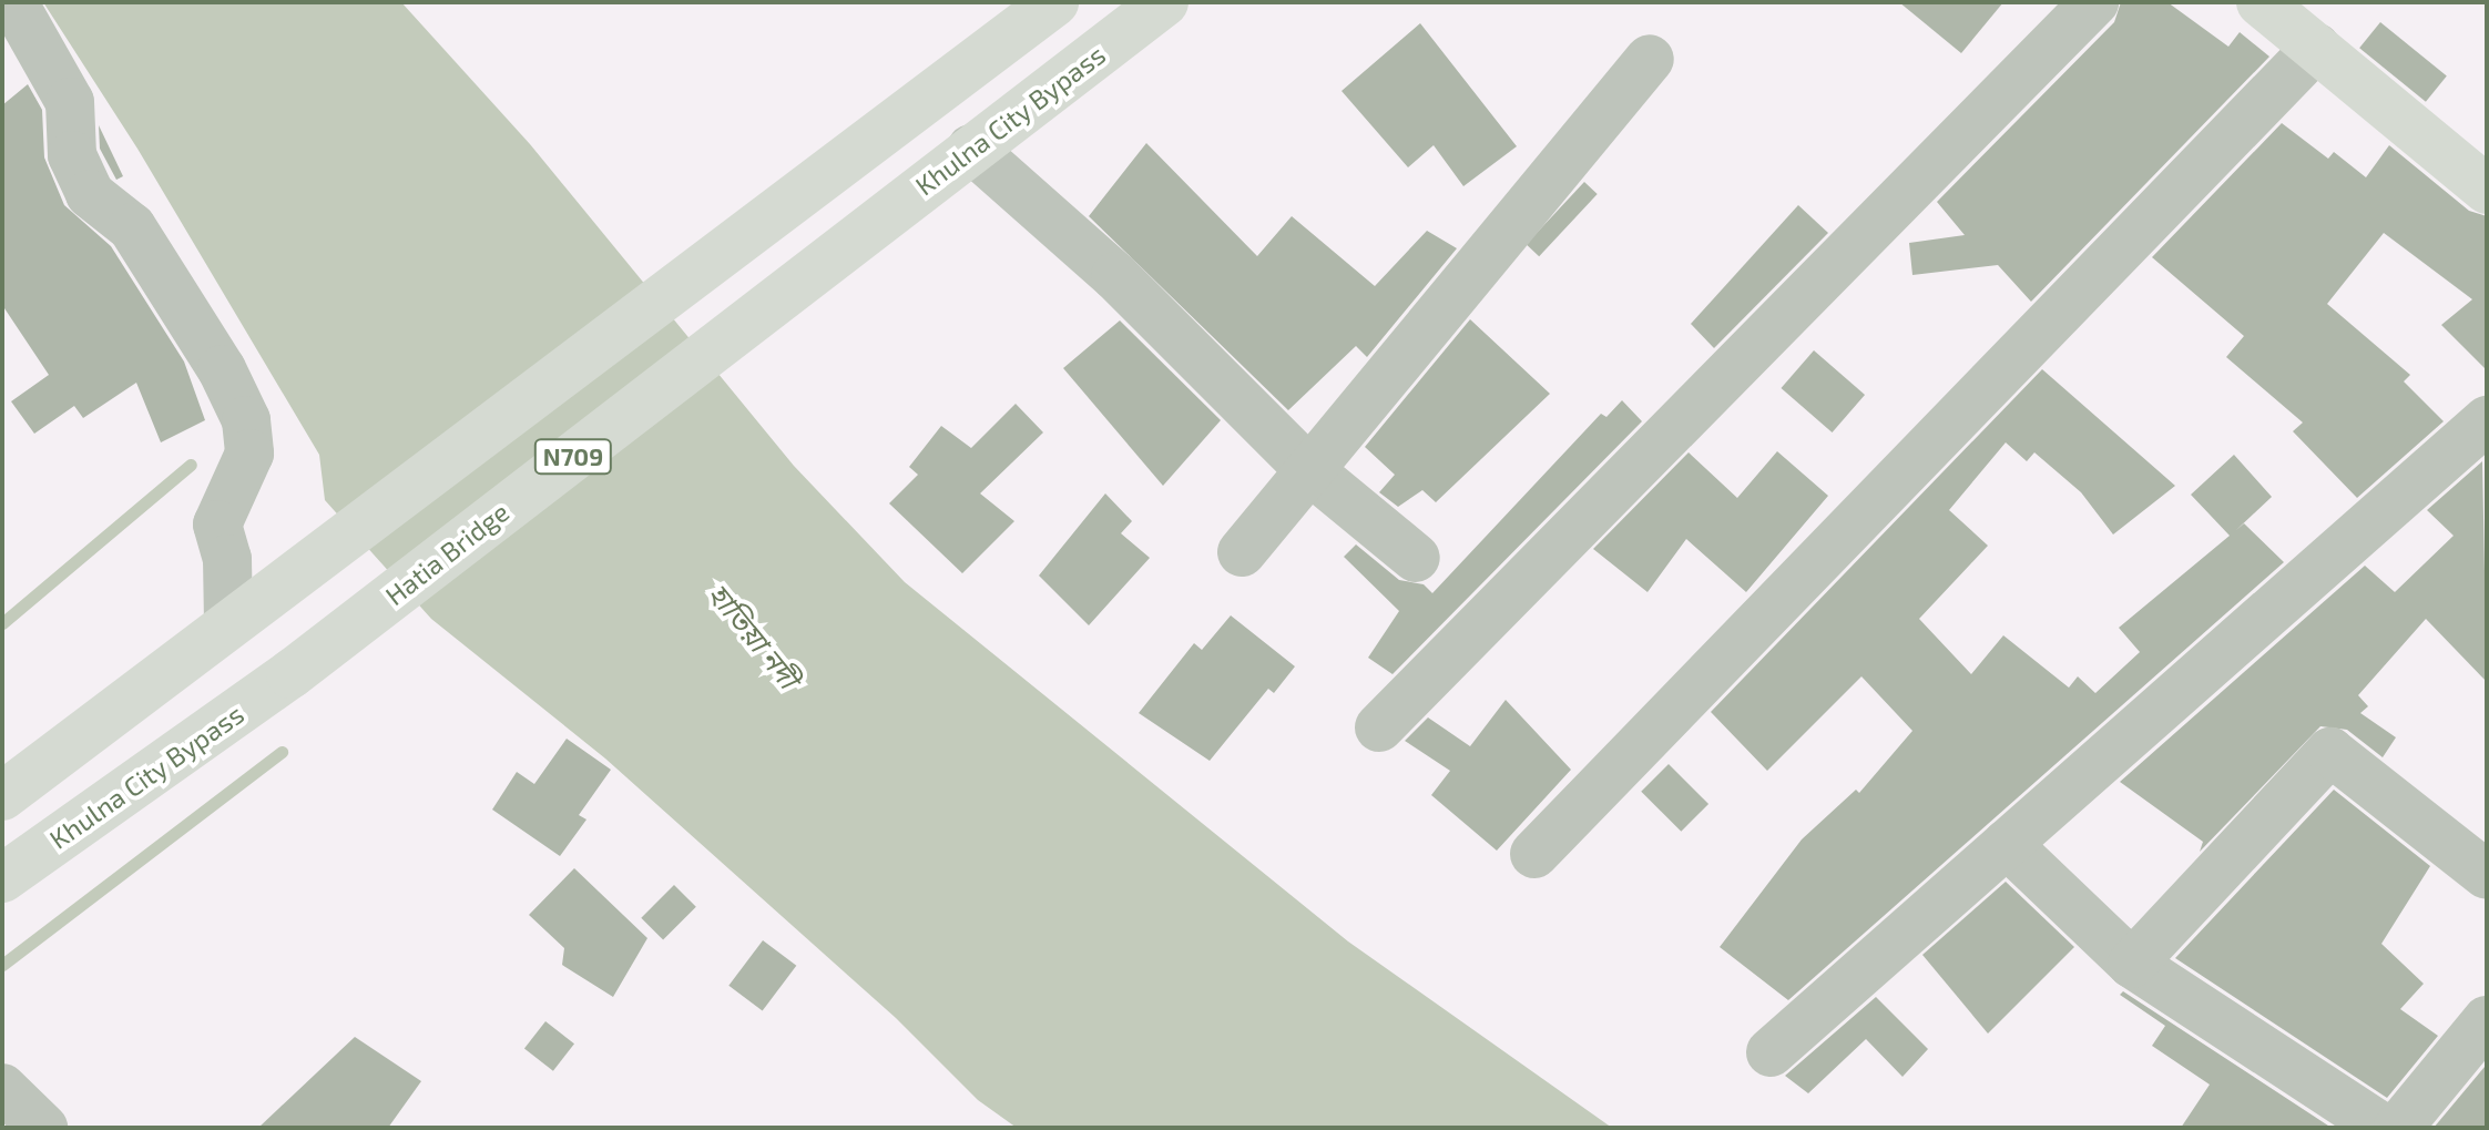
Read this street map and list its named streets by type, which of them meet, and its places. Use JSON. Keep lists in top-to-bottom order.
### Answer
{
  "streets": {
    "main road": ["Khulna City Bypass", "N709", "Hatia Bridge"]
  },
  "crossings": [
    ["Khulna City Bypass", "Hatia Bridge"]
  ],
  "water": ["হাতিয়া নদী"]
}
